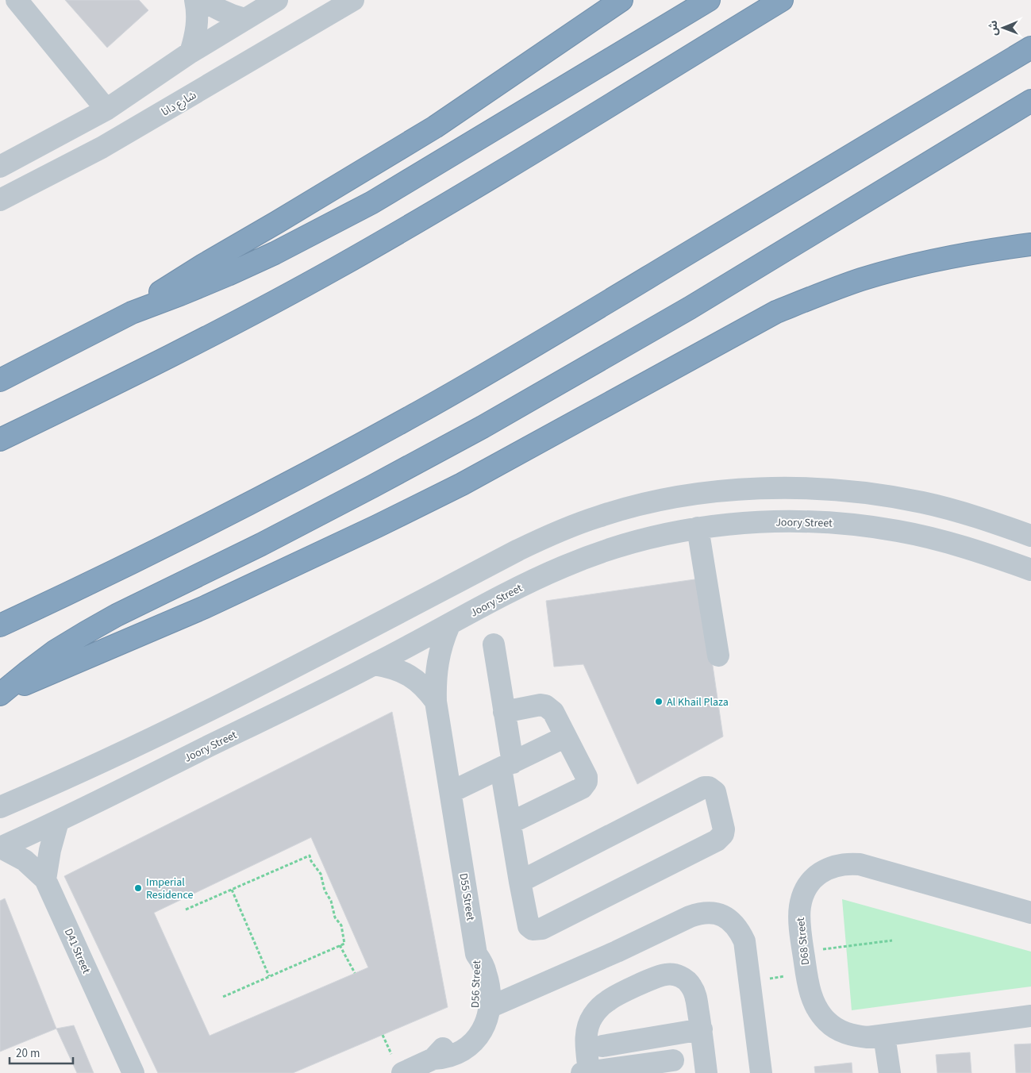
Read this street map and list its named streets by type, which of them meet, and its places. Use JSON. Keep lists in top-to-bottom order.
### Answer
{
  "streets": {
    "street": [
      "شارع دانا",
      "Joory Street",
      "D55 Street",
      "D68 Street",
      "D41 Street",
      "D56 Street"
    ]
  },
  "crossings": [
    ["Joory Street", "D55 Street"],
    ["Joory Street", "D41 Street"],
    ["D55 Street", "D56 Street"]
  ],
  "places": ["Al Khail Plaza", "Imperial Residence"],
  "scale_bar": "20 m",
  "north": "left"
}
